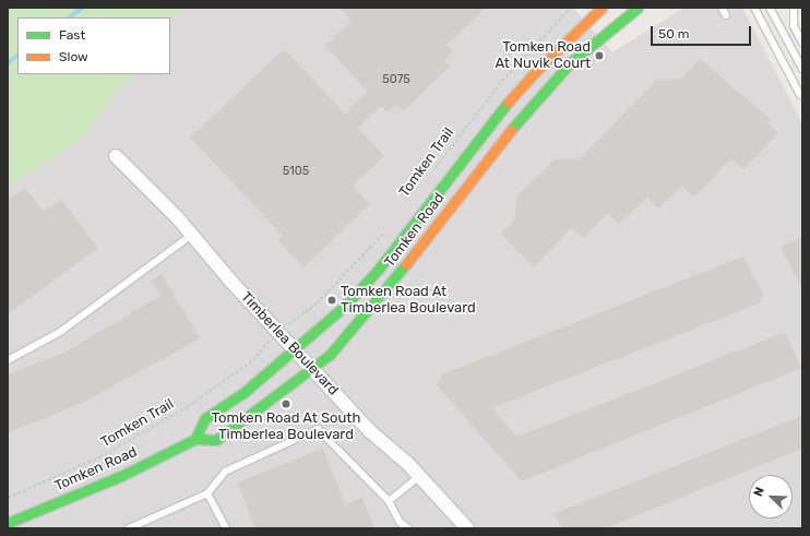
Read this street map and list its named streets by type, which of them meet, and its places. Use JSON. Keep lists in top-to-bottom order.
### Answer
{
  "streets": {
    "main road": ["Tomken Road"],
    "street": ["Timberlea Boulevard"],
    "path": ["Tomken Trail"]
  },
  "crossings": [
    ["Tomken Road", "Timberlea Boulevard"]
  ],
  "places": ["Tomken Road At Nuvik Court", "Tomken Road At Timberlea Boulevard", "Tomken Road At South Timberlea Boulevard"],
  "house_numbers": ["5075", "5105"],
  "legend": ["Fast", "Slow"],
  "scale_bar": "50 m",
  "north": "top left"
}
